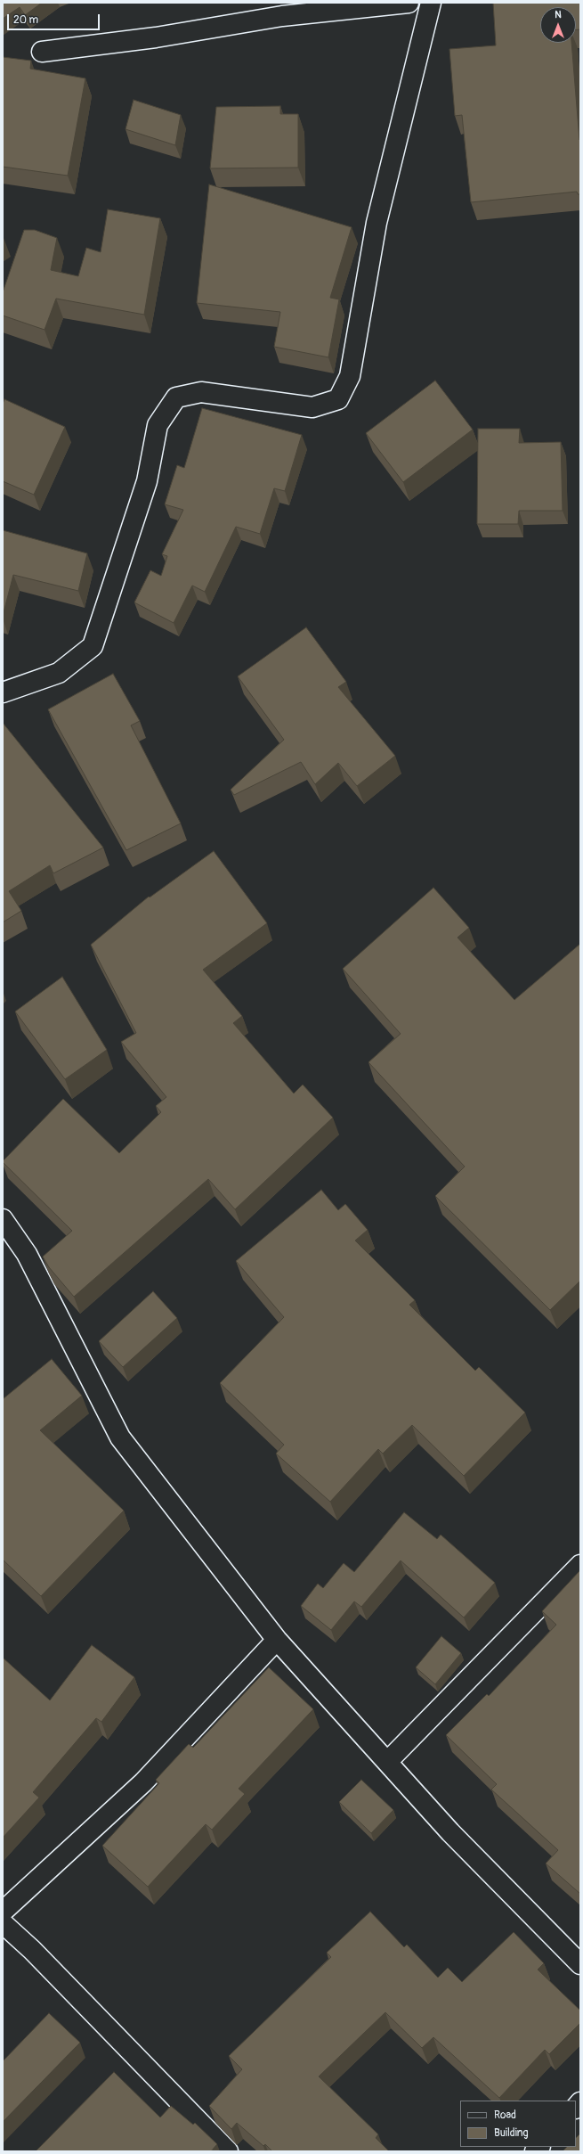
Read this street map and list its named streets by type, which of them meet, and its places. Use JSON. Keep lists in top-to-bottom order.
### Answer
{
  "legend": ["Road", "Building"],
  "scale_bar": "20 m",
  "north": "top"
}
